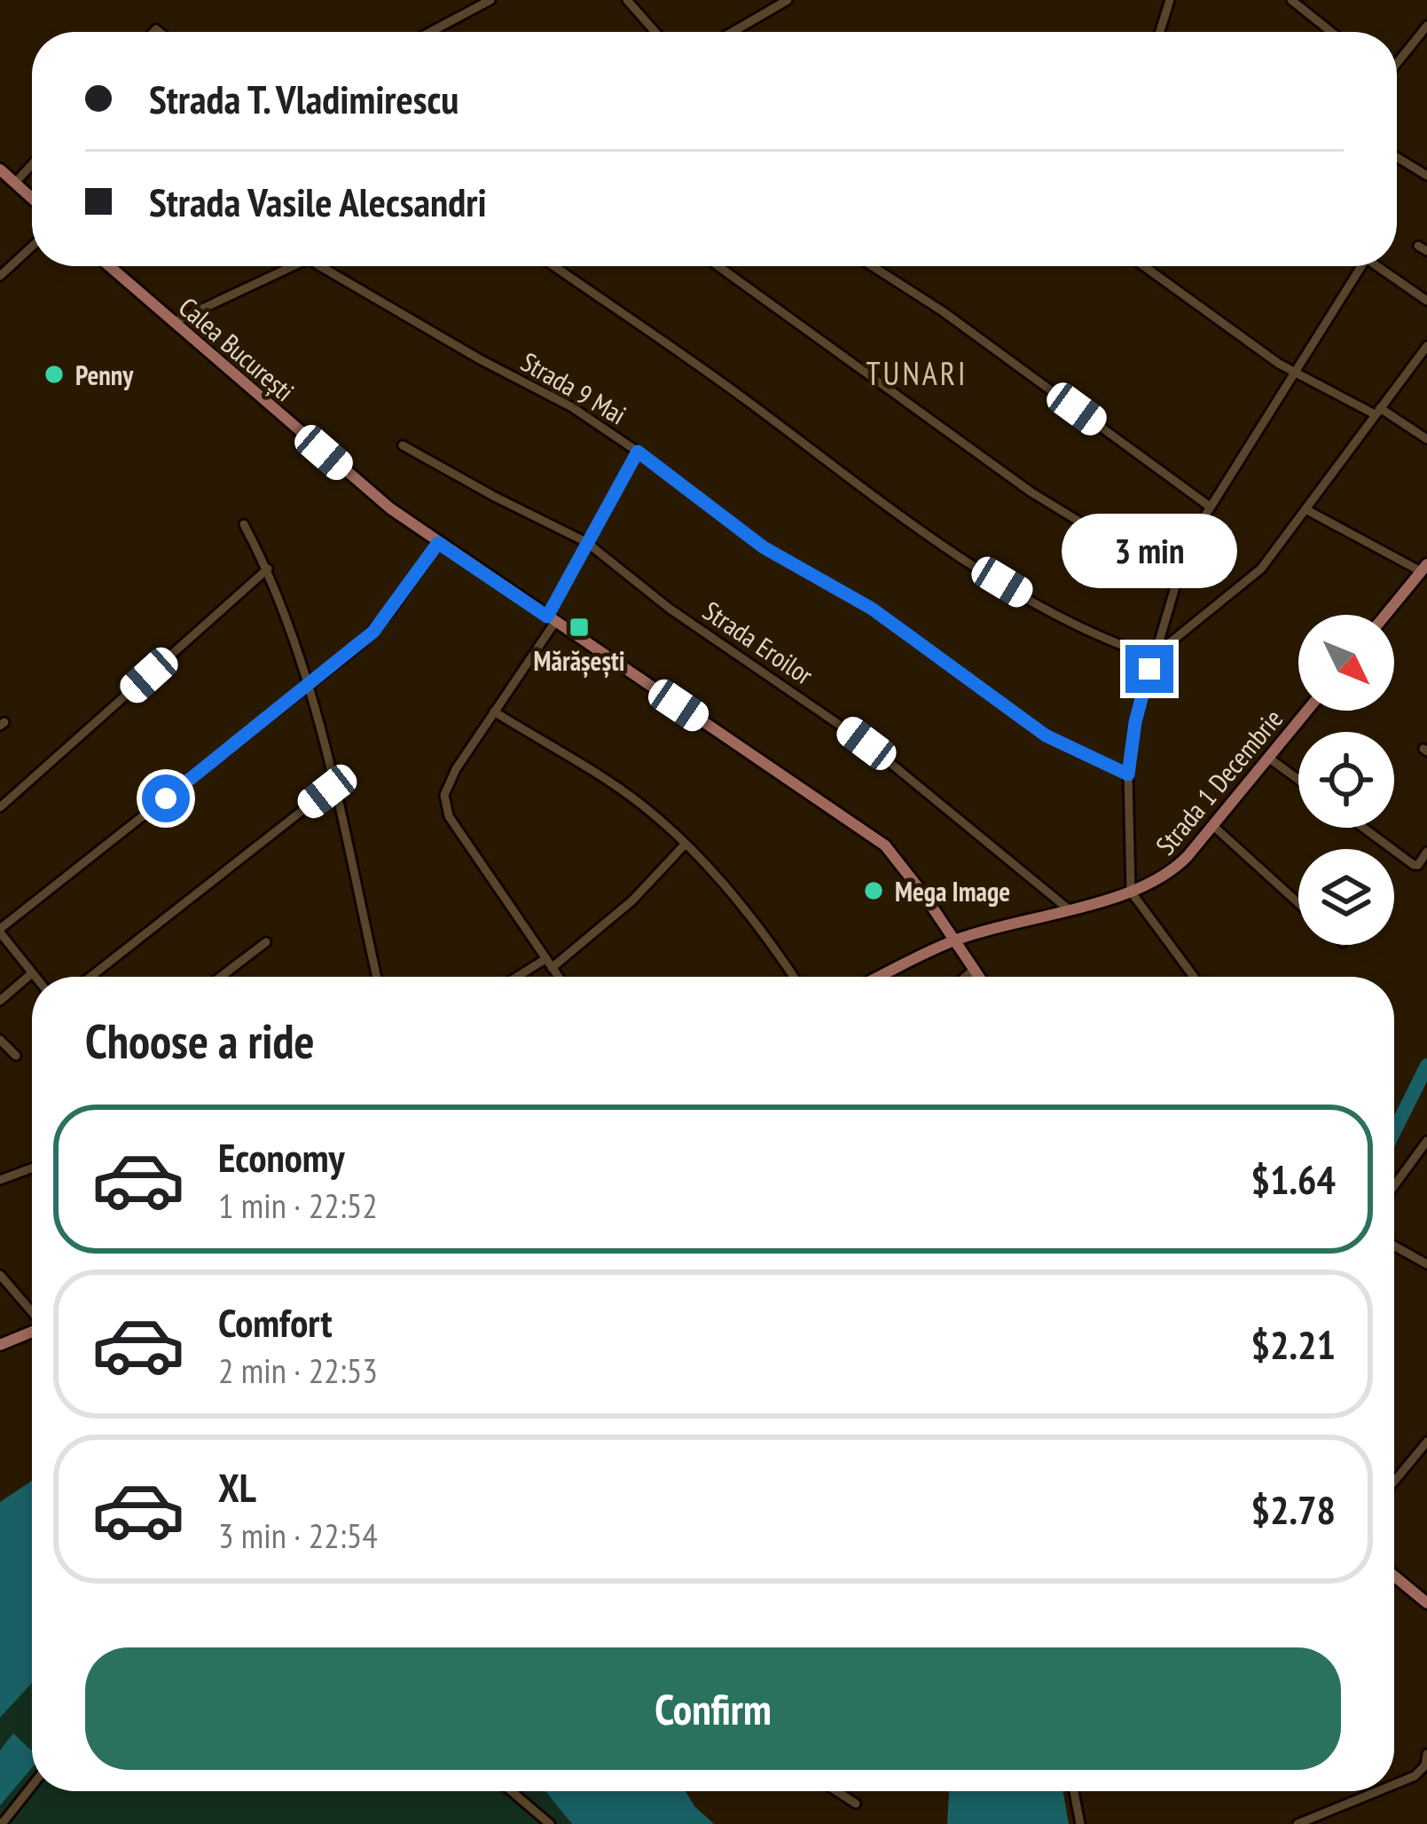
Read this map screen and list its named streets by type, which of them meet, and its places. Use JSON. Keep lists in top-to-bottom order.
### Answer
{
  "streets": {
    "main road": ["Calea București", "Strada 1 Decembrie"],
    "street": ["Strada 9 Mai", "Strada Eroilor"]
  },
  "crossings": [
    ["Calea București", "Strada 1 Decembrie"],
    ["Strada Eroilor", "Strada 1 Decembrie"]
  ],
  "districts": ["TUNARI"],
  "places": {
    "other": ["Penny", "Mega Image"],
    "transit": ["Mărășești"]
  },
  "north": "bottom right",
  "page": {
    "banner": ["Strada T. Vladimirescu", "Strada Vasile Alecsandri"],
    "bubble": "3 min",
    "heading": "Choose a ride",
    "list": [
      {
        "name": "Economy",
        "note": "1 min · 22:52",
        "value": "$1.64"
      },
      {
        "name": "Comfort",
        "note": "2 min · 22:53",
        "value": "$2.21"
      },
      {
        "name": "XL",
        "note": "3 min · 22:54",
        "value": "$2.78"
      }
    ],
    "buttons": "Confirm"
  }
}
